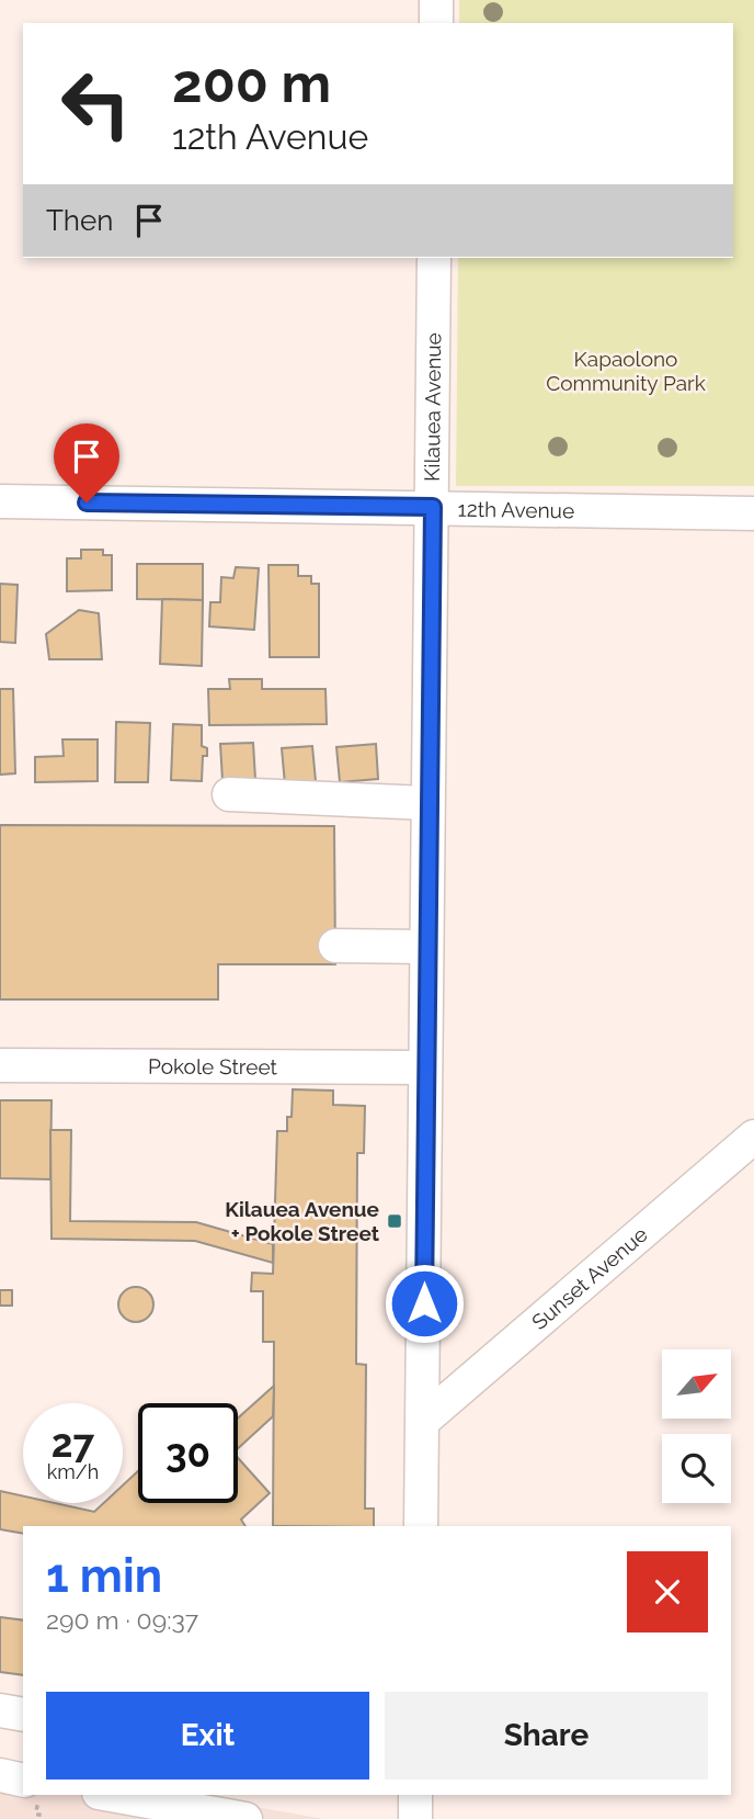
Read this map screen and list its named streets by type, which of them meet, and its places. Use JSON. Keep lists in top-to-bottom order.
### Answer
{
  "streets": {
    "street": [
      "Kilauea Avenue",
      "12th Avenue",
      "Pokole Street",
      "Sunset Avenue"
    ]
  },
  "crossings": [
    ["Kilauea Avenue", "12th Avenue"],
    ["Kilauea Avenue", "Pokole Street"],
    ["Kilauea Avenue", "Sunset Avenue"]
  ],
  "parks": ["Kapaolono Community Park"],
  "places": {
    "transit": ["Kilauea Avenue + Pokole Street"]
  },
  "north": "top right",
  "page": {
    "turn": ["200 m", "12th Avenue"],
    "then": "Then",
    "speed": "27 km/h",
    "limit": "30",
    "heading": ["1 min", "290 m · 09:37"],
    "buttons": ["Exit", "Share"]
  }
}
